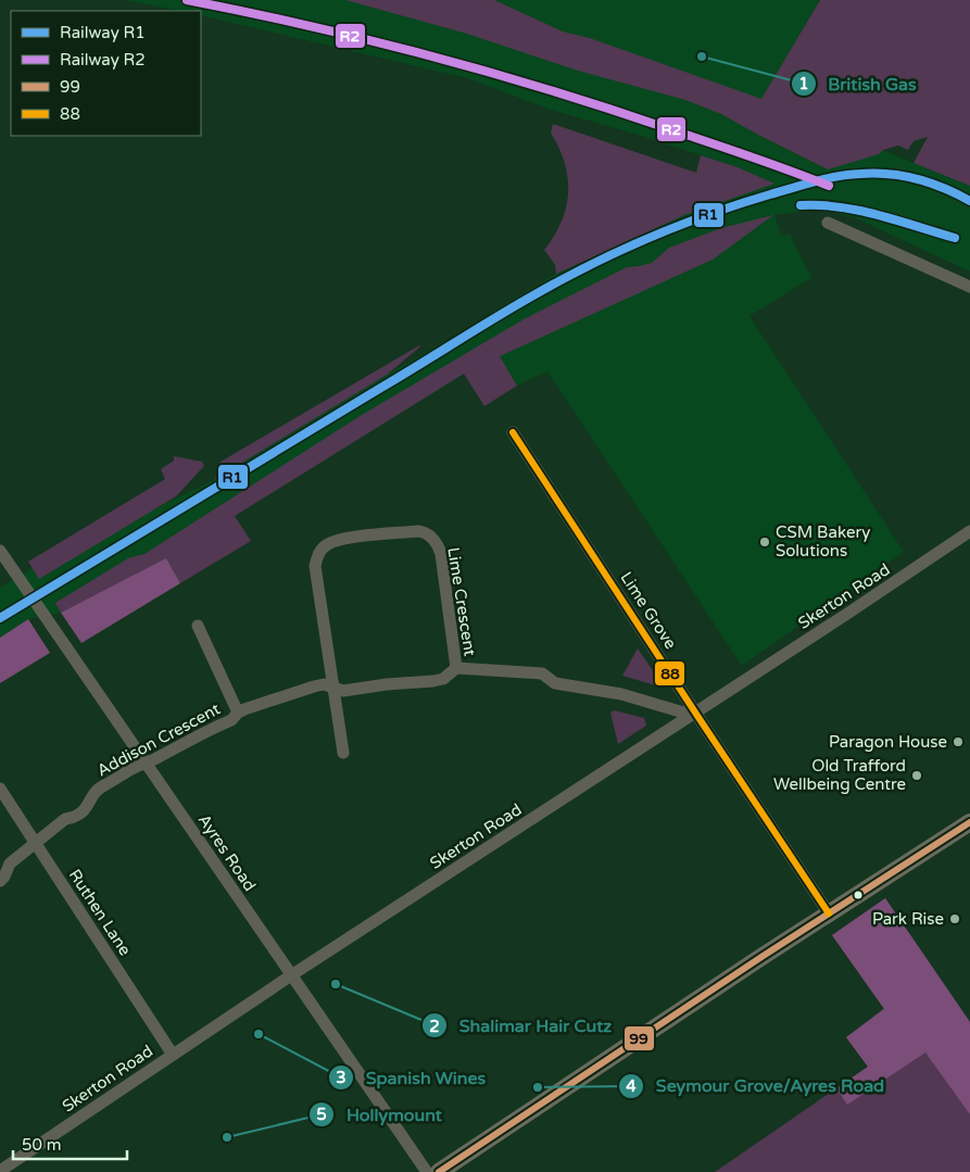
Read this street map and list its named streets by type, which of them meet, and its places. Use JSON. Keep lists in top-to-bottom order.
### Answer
{
  "streets": {
    "street": [
      "Skerton Road",
      "Lime Crescent",
      "Lime Grove",
      "Addison Crescent",
      "Ayres Road",
      "Ruthen Lane"
    ]
  },
  "crossings": [
    ["Skerton Road", "Lime Grove"],
    ["Skerton Road", "Ayres Road"],
    ["Skerton Road", "Ruthen Lane"],
    ["Lime Crescent", "Addison Crescent"],
    ["Addison Crescent", "Ayres Road"],
    ["Addison Crescent", "Ruthen Lane"]
  ],
  "places": [
    "British Gas",
    "CSM Bakery Solutions",
    "Paragon House",
    "Old Trafford Wellbeing Centre",
    "Park Rise",
    "Shalimar Hair Cutz",
    "Spanish Wines",
    "Seymour Grove/Ayres Road",
    "Hollymount"
  ],
  "lines": [
    "rail line R2",
    "rail line R1",
    "transit line 88",
    "transit line 99"
  ],
  "legend": [
    "Railway R1",
    "Railway R2",
    "99",
    "88"
  ],
  "scale_bar": "50 m"
}
